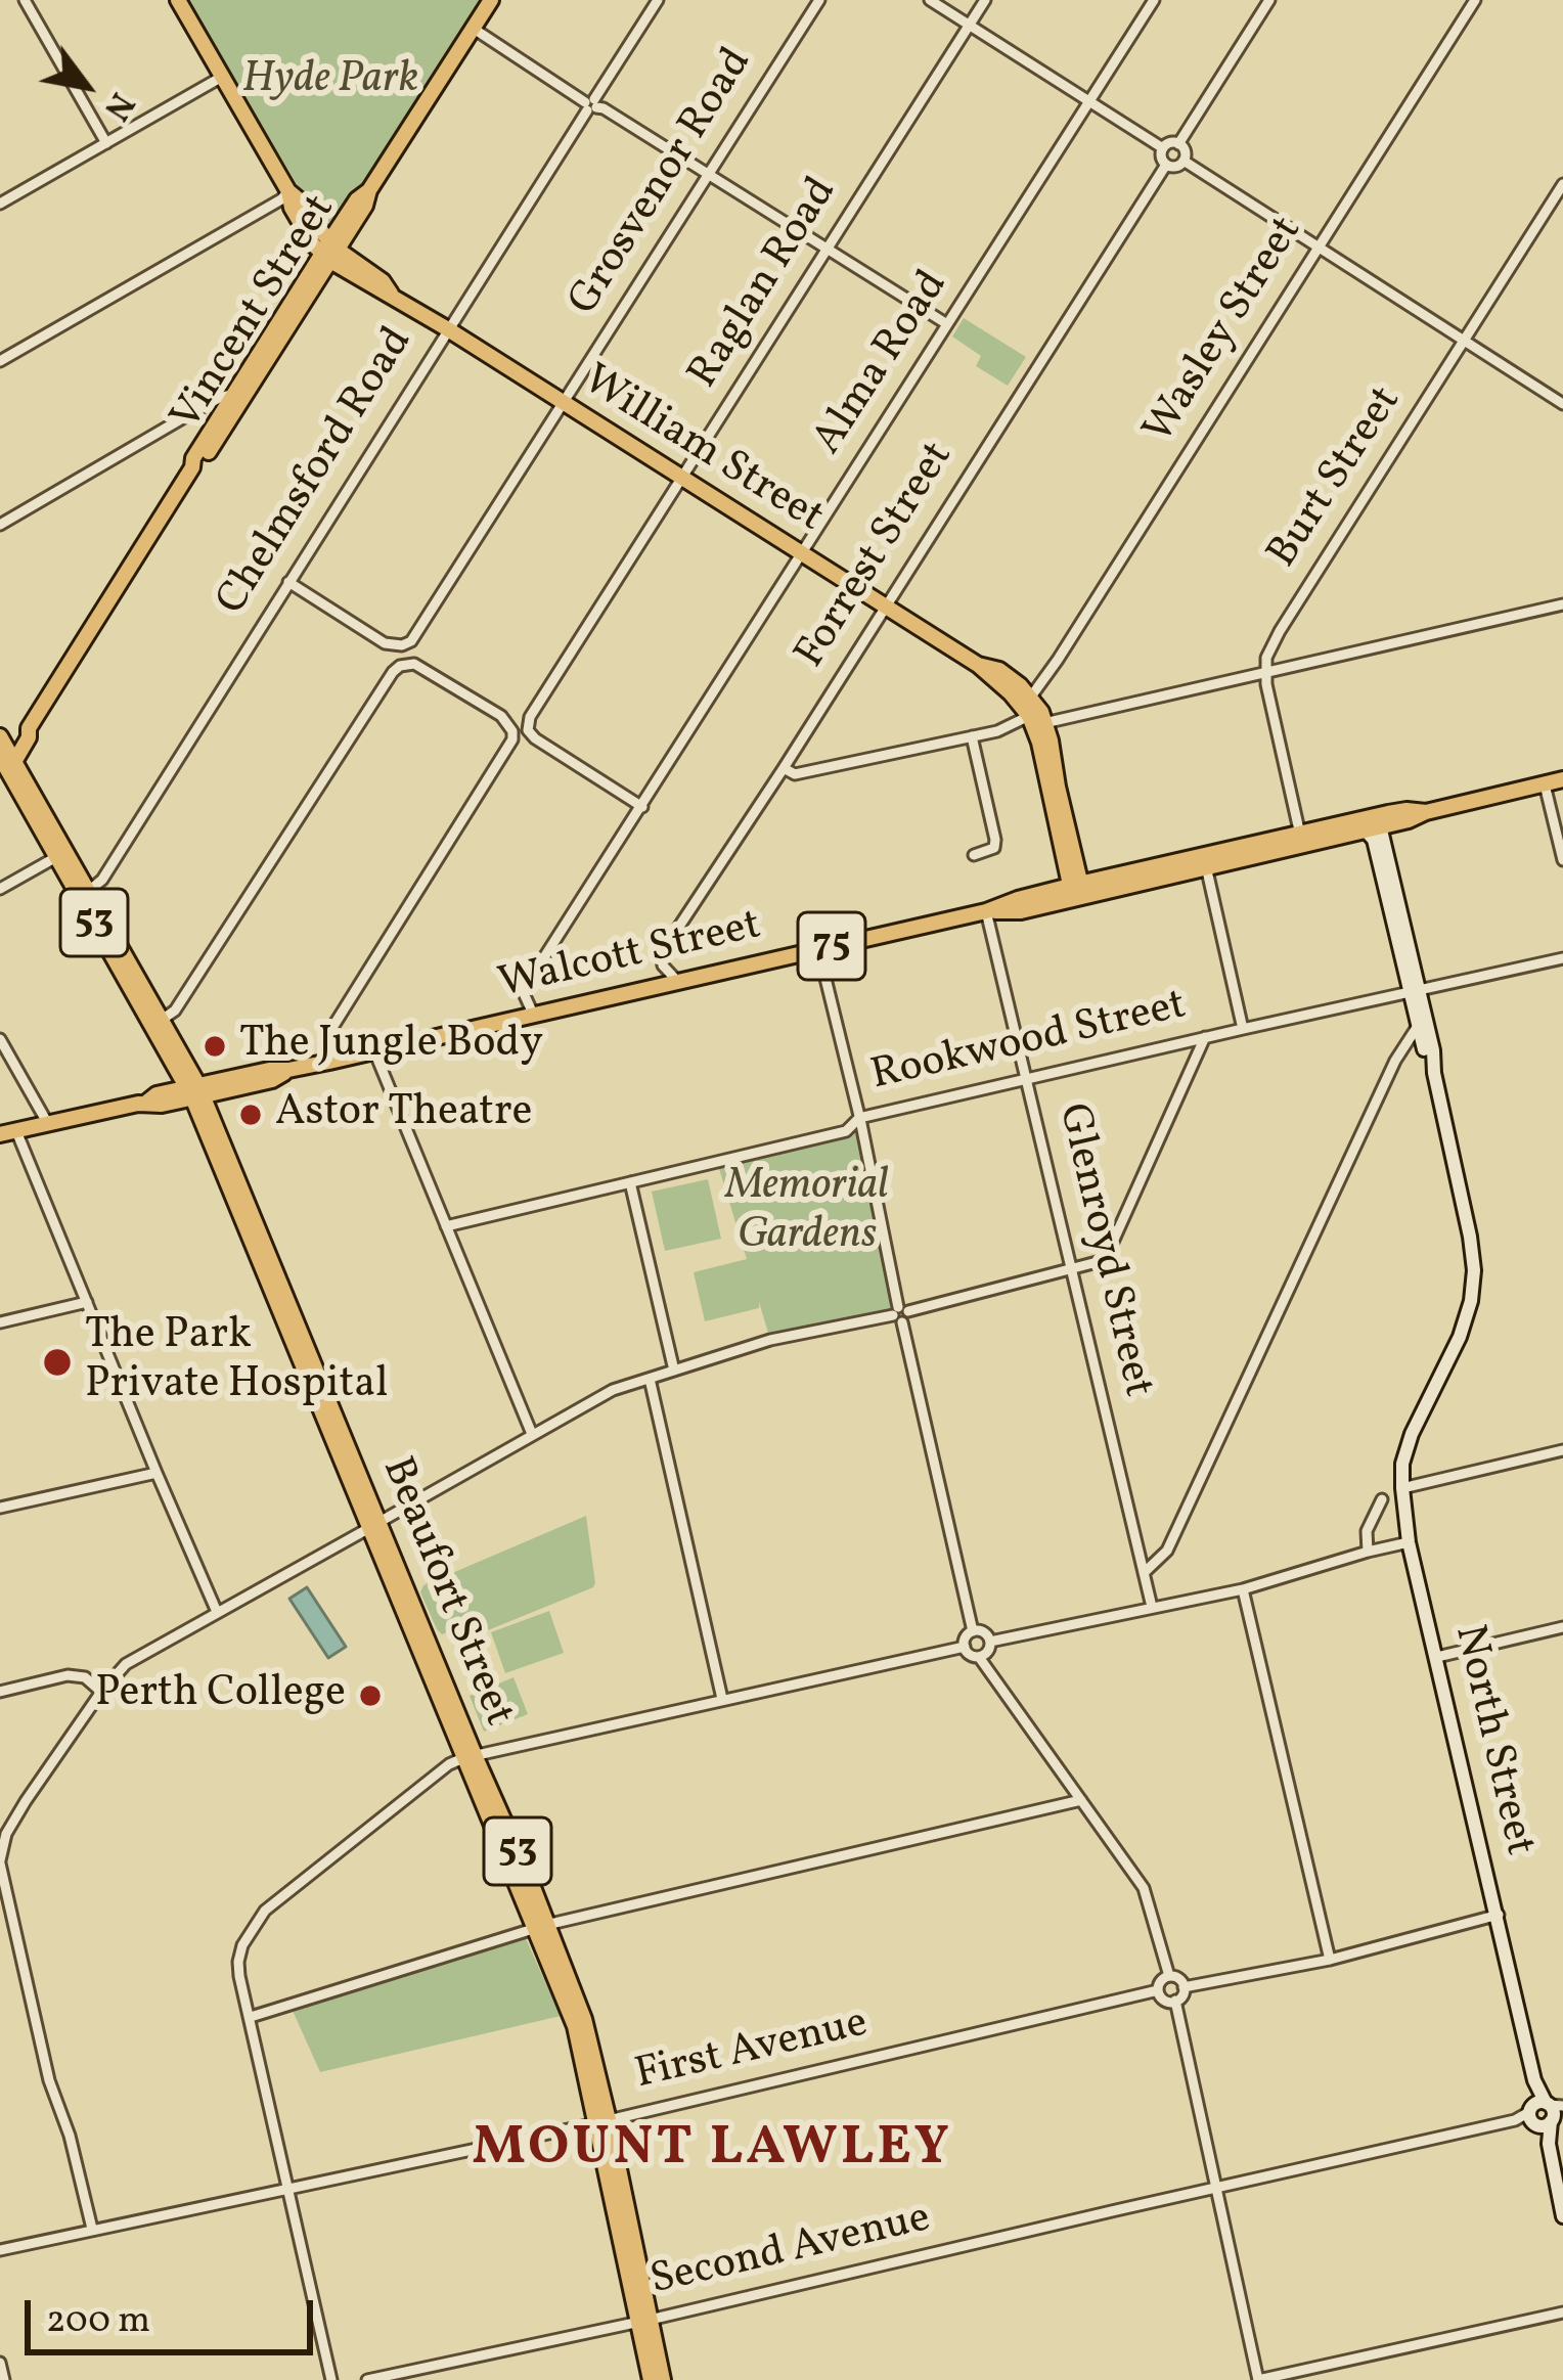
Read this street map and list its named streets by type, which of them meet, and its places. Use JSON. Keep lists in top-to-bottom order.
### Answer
{
  "streets": {
    "main road": [
      "Vincent Street",
      "William Street",
      "53",
      "75",
      "Walcott Street",
      "Beaufort Street",
      "North Street"
    ],
    "street": [
      "Grosvenor Road",
      "Raglan Road",
      "Wasley Street",
      "Alma Road",
      "Chelmsford Road",
      "Burt Street",
      "Forrest Street",
      "Rookwood Street",
      "Glenroyd Street",
      "First Avenue",
      "Second Avenue"
    ]
  },
  "crossings": [
    ["Grosvenor Road", "William Street"],
    ["Grosvenor Road", "Chelmsford Road"],
    ["Raglan Road", "Alma Road"],
    ["Raglan Road", "William Street"],
    ["Vincent Street", "William Street"],
    ["Vincent Street", "Beaufort Street"],
    ["Wasley Street", "William Street"],
    ["Alma Road", "William Street"],
    ["Alma Road", "Walcott Street"],
    ["William Street", "Chelmsford Road"],
    ["William Street", "Forrest Street"],
    ["Chelmsford Road", "Beaufort Street"],
    ["Forrest Street", "Walcott Street"],
    ["Walcott Street", "Glenroyd Street"],
    ["Walcott Street", "Beaufort Street"],
    ["Rookwood Street", "Glenroyd Street"],
    ["Beaufort Street", "First Avenue"],
    ["Beaufort Street", "Second Avenue"],
    ["North Street", "Second Avenue"]
  ],
  "districts": ["MOUNT LAWLEY"],
  "parks": ["Hyde Park", "Memorial Gardens"],
  "places": [
    "The Jungle Body",
    "Astor Theatre",
    "The Park Private Hospital",
    "Perth College"
  ],
  "scale_bar": "200 m",
  "north": "bottom right"
}
